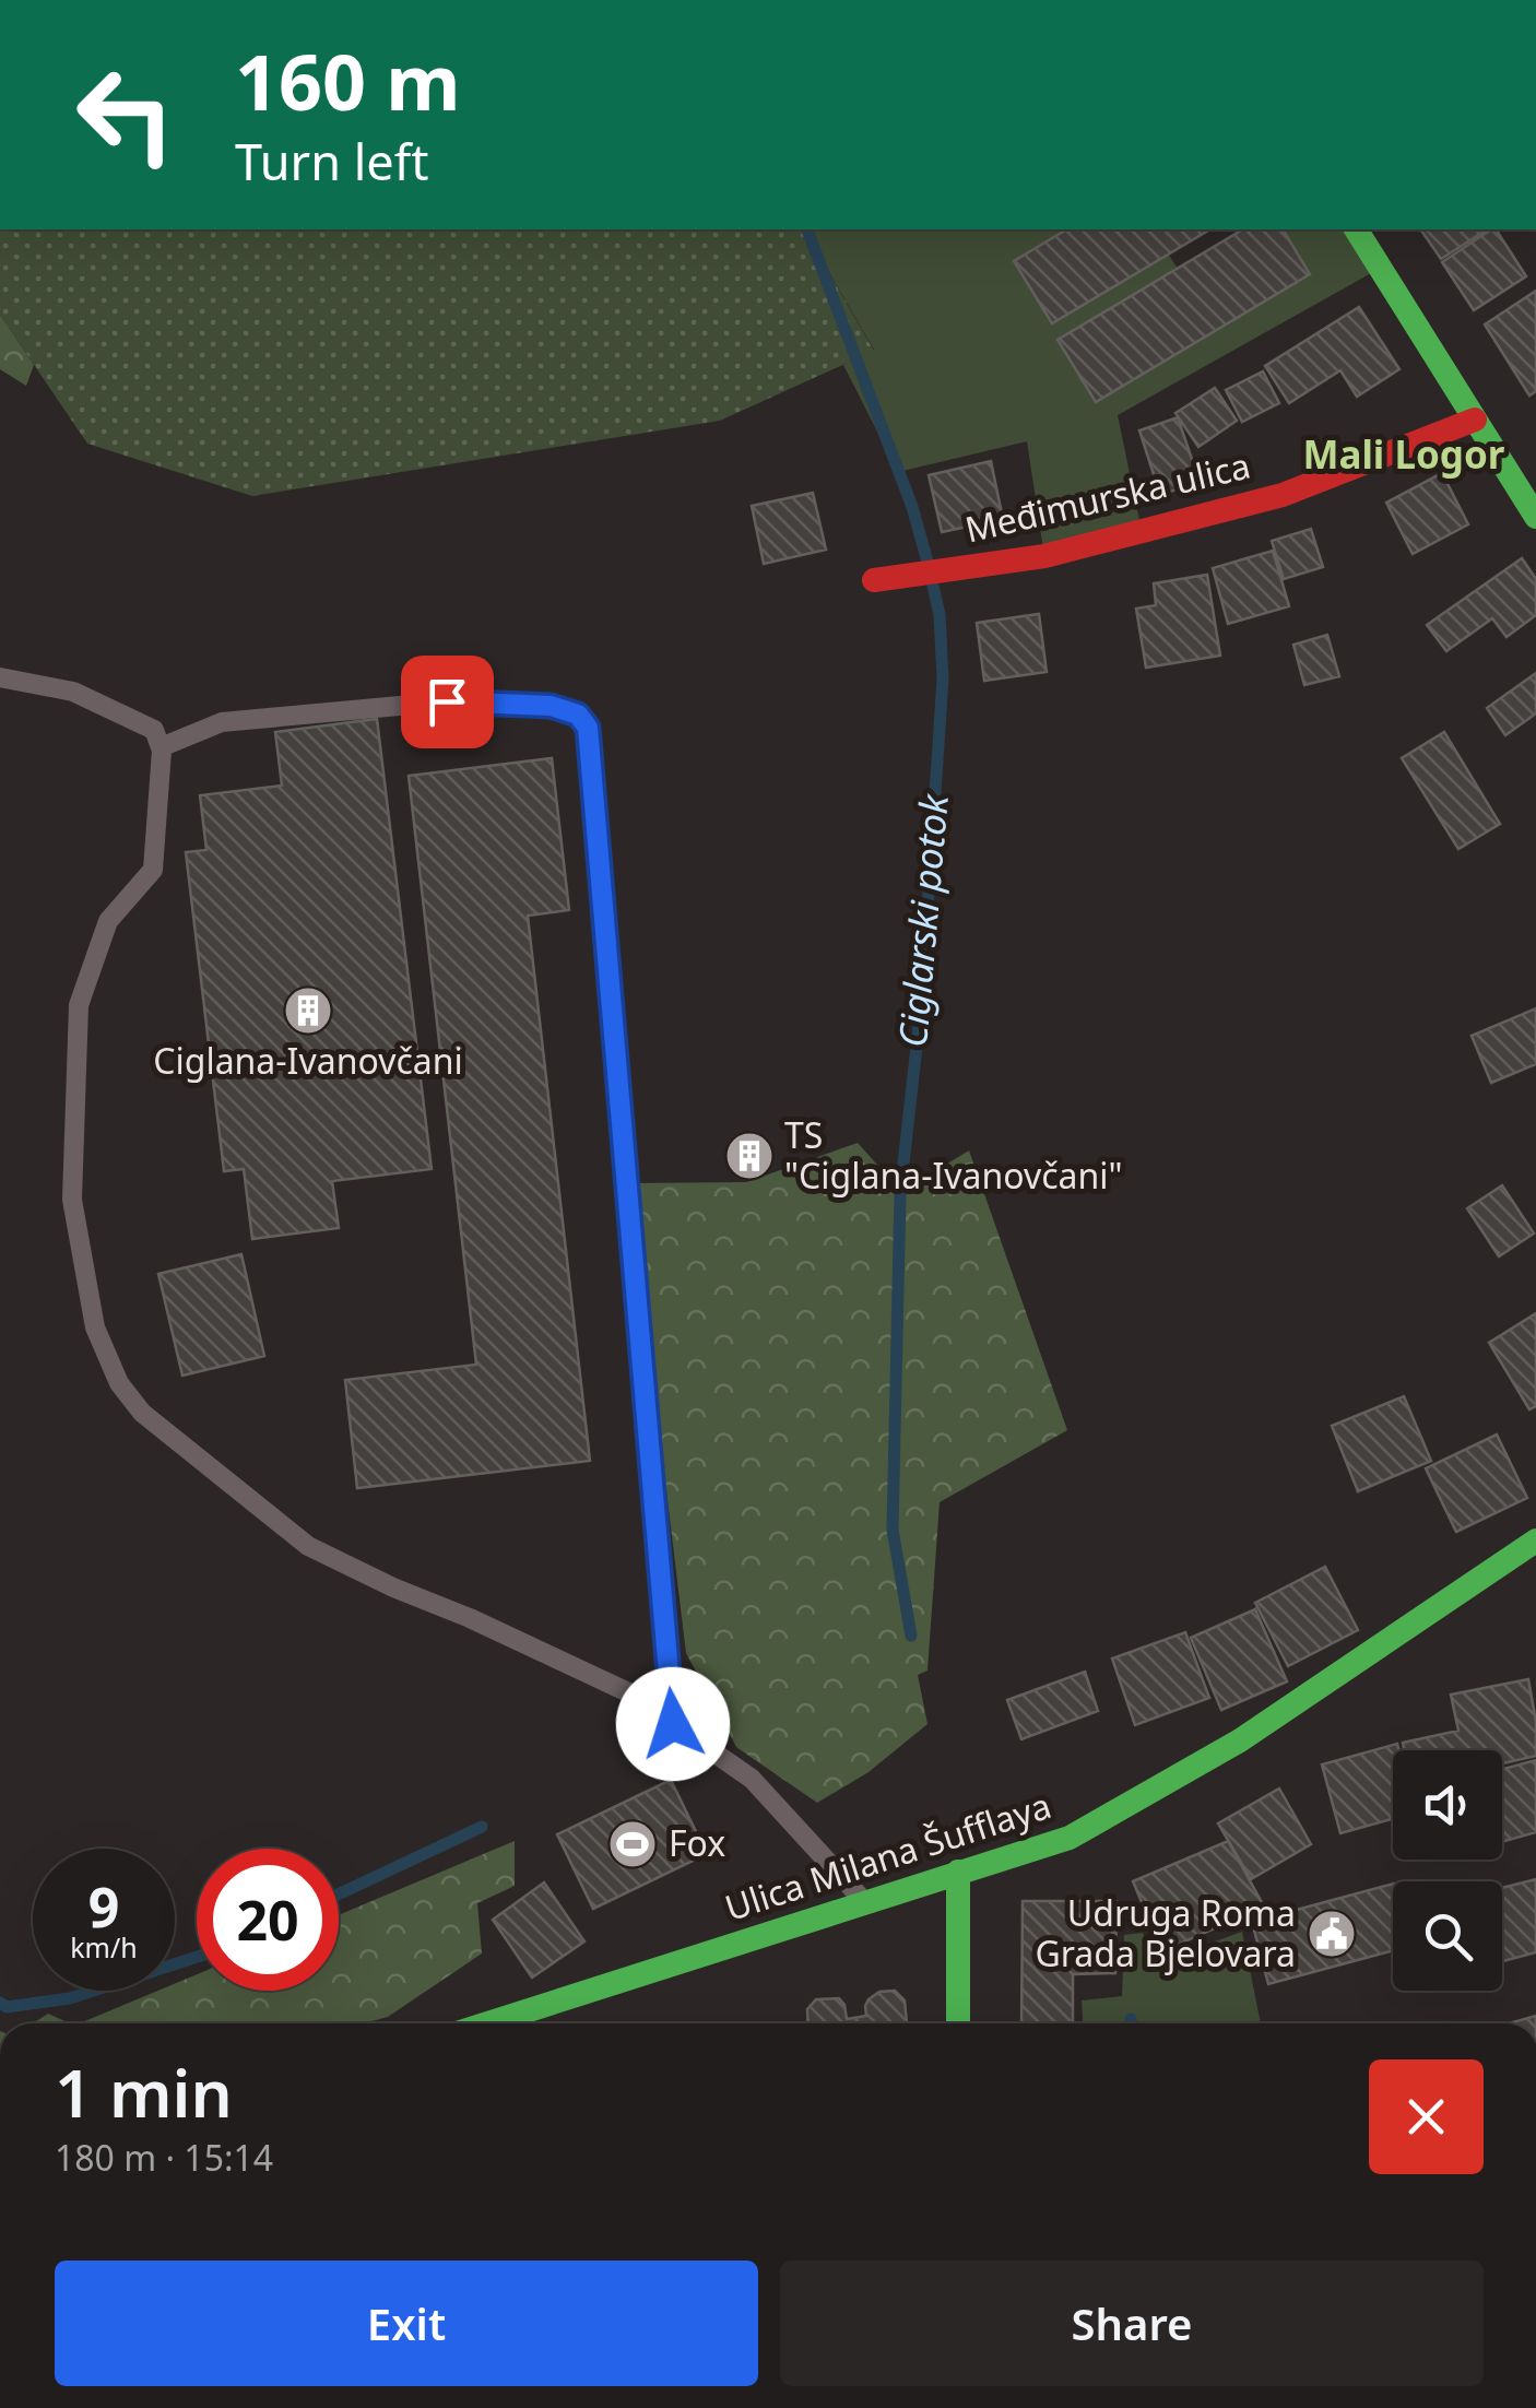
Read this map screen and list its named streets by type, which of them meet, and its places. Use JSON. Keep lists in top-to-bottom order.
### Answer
{
  "streets": {
    "street": ["Međimurska ulica", "Ulica Milana Šufflaya"]
  },
  "districts": ["Mali Logor"],
  "water": ["Ciglarski potok"],
  "places": {
    "building": ["Ciglana-Ivanovčani", "TS \"Ciglana-Ivanovčani\""],
    "sports": ["Fox"],
    "public building": ["Udruga Roma Grada Bjelovara"]
  },
  "page": {
    "turn": ["160 m", "Turn left"],
    "speed": "9 km/h",
    "limit": "20",
    "heading": ["1 min", "180 m · 15:14"],
    "buttons": ["Exit", "Share"]
  }
}
